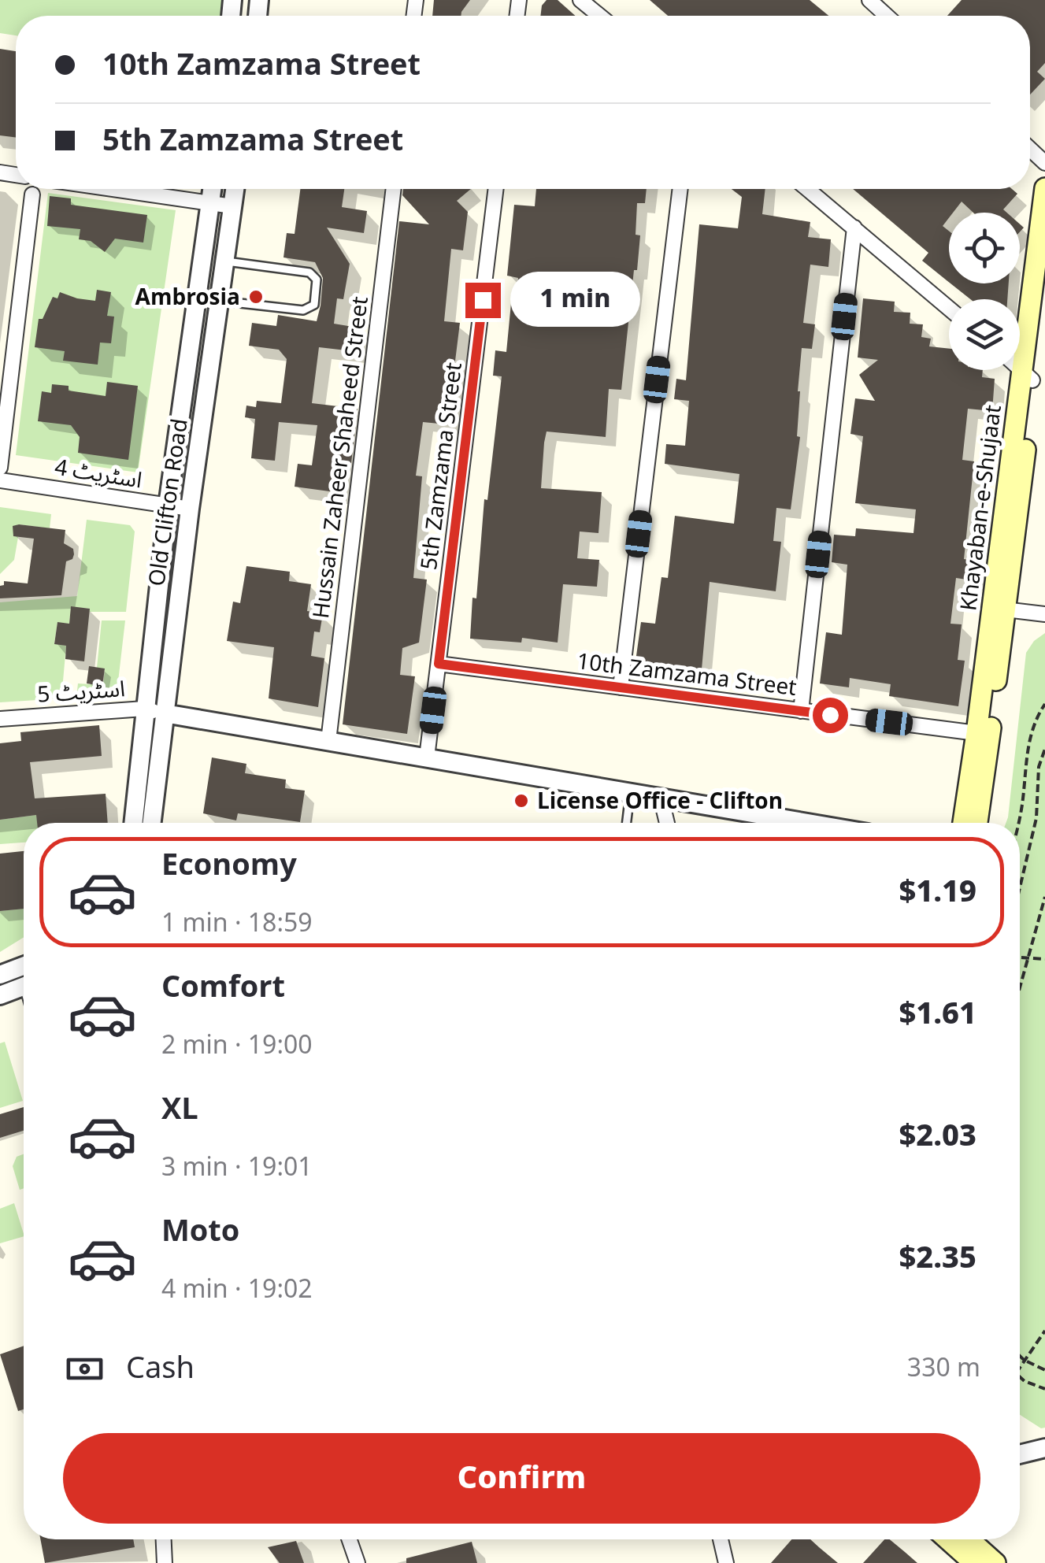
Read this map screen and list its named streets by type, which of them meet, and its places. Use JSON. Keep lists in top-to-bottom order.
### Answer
{
  "streets": {
    "main road": ["Khayaban-e-Shujaat"],
    "street": [
      "Hussain Zaheer Shaheed Street",
      "5th Zamzama Street",
      "اسٹریٹ 4",
      "Old Clifton Road",
      "10th Zamzama Street",
      "اسٹریٹ 5"
    ]
  },
  "crossings": [
    ["5th Zamzama Street", "10th Zamzama Street"],
    ["اسٹریٹ 4", "Old Clifton Road"],
    ["Old Clifton Road", "اسٹریٹ 5"],
    ["Khayaban-e-Shujaat", "10th Zamzama Street"]
  ],
  "places": ["Ambrosia", "License Office - Clifton"],
  "page": {
    "banner": ["10th Zamzama Street", "5th Zamzama Street"],
    "bubble": "1 min",
    "list": [
      {
        "name": "Economy",
        "note": "1 min · 18:59",
        "value": "$1.19"
      },
      {
        "name": "Comfort",
        "note": "2 min · 19:00",
        "value": "$1.61"
      },
      {
        "name": "XL",
        "note": "3 min · 19:01",
        "value": "$2.03"
      },
      {
        "name": "Moto",
        "note": "4 min · 19:02",
        "value": "$2.35"
      }
    ],
    "pay": ["Cash", "330 m"],
    "buttons": "Confirm"
  }
}
